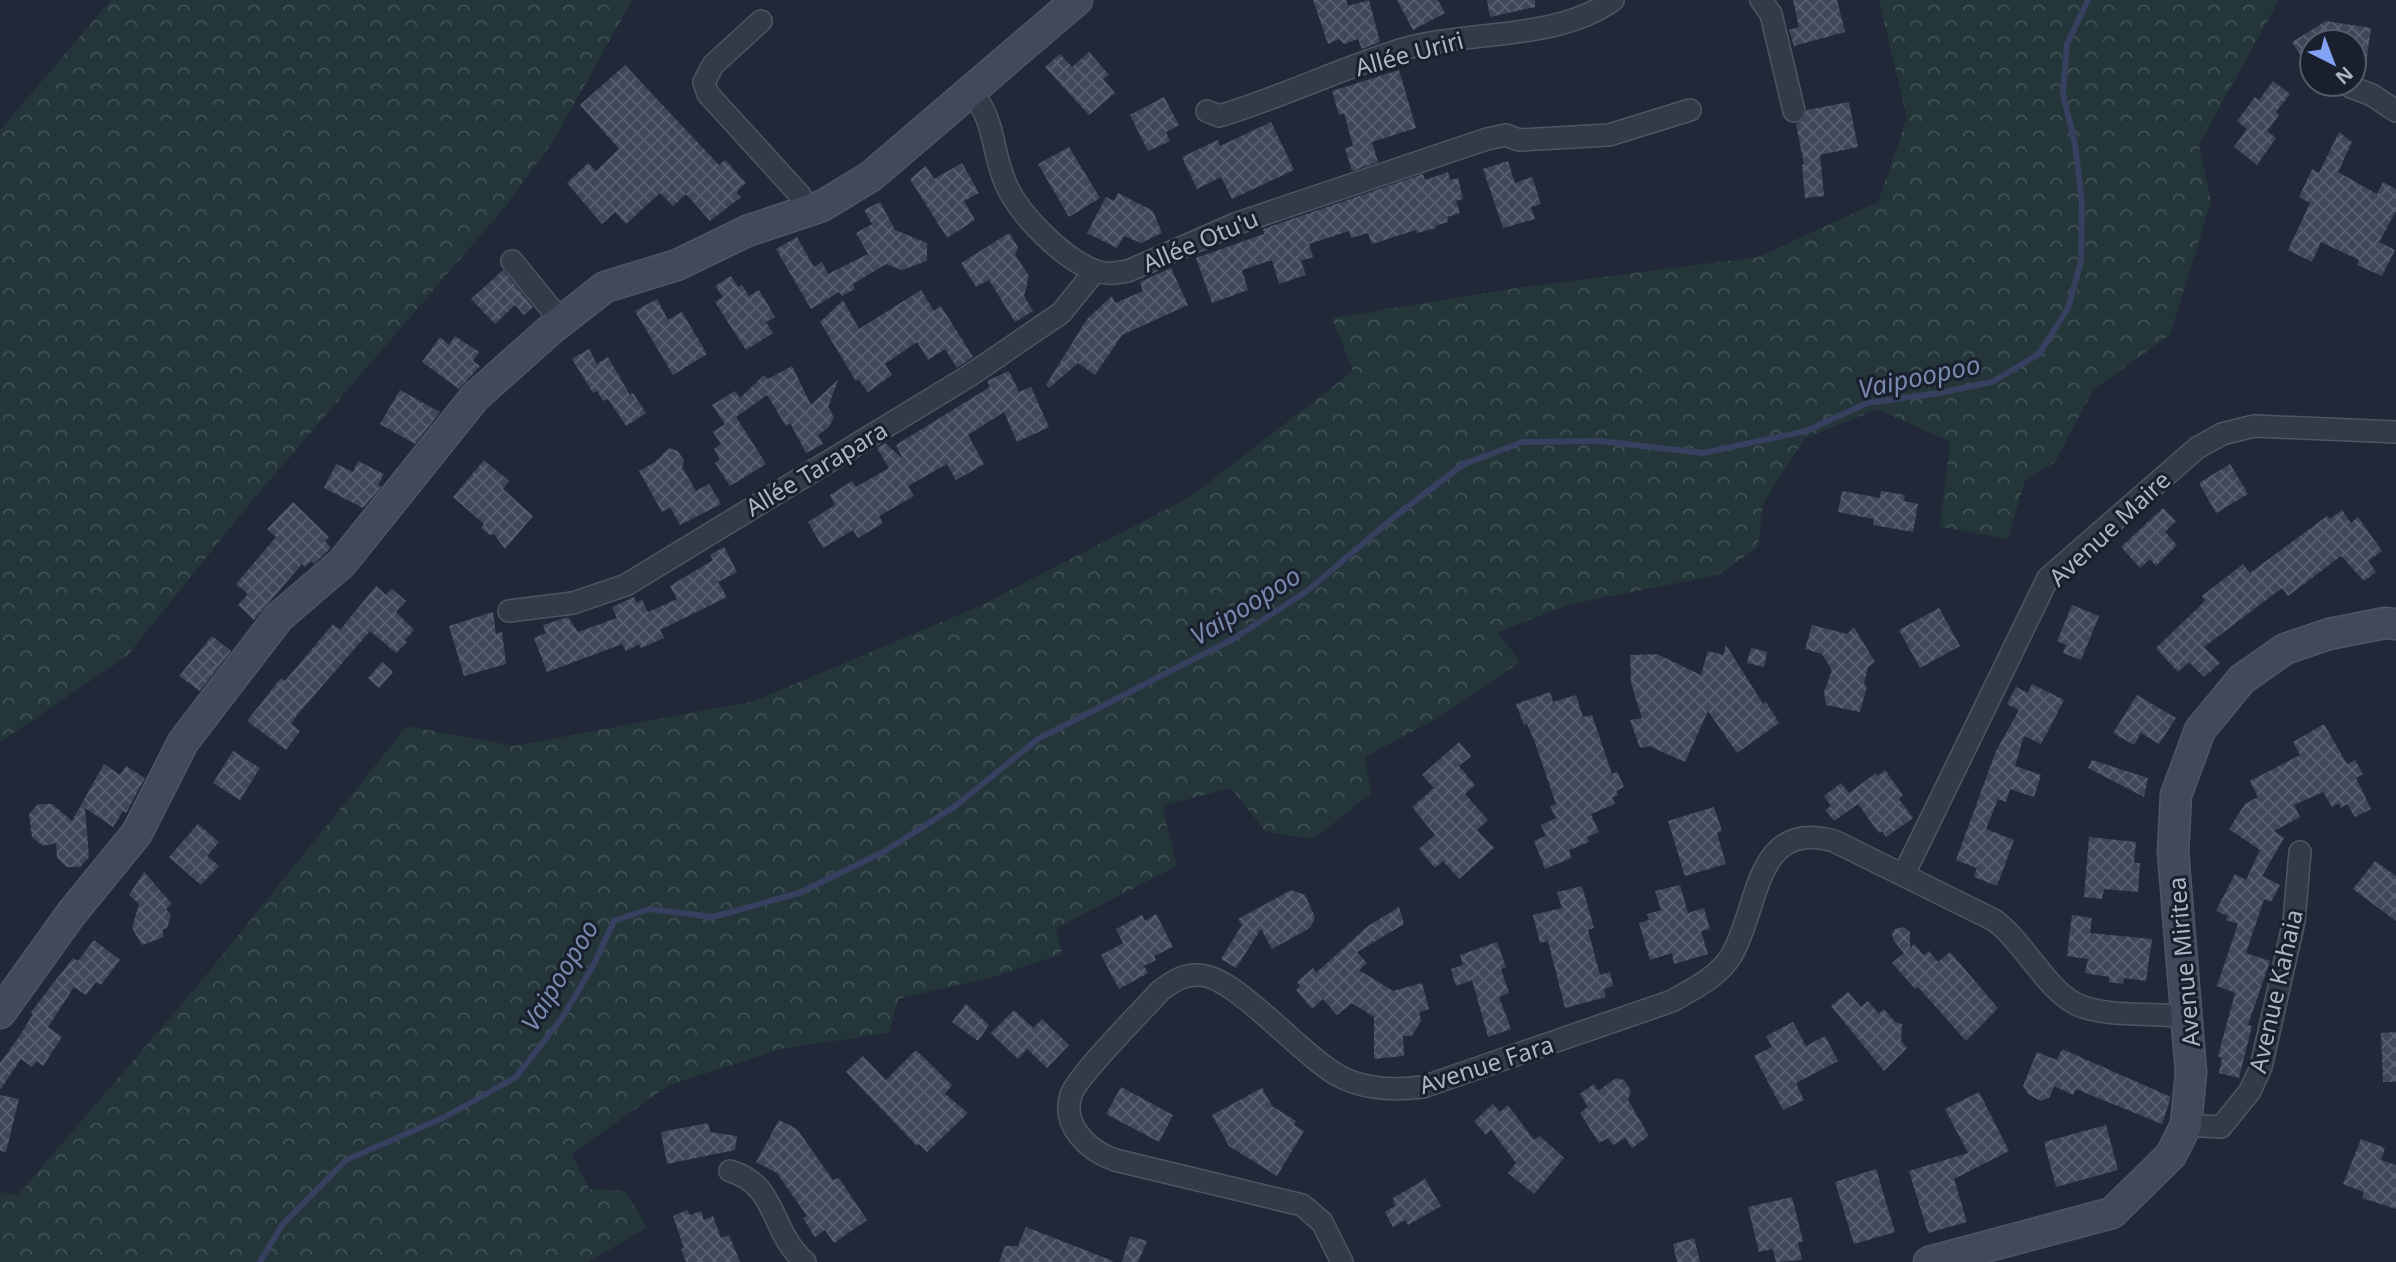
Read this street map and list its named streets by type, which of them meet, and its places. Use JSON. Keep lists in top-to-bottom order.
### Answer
{
  "streets": {
    "main road": ["Avenue Miritea"],
    "street": [
      "Allée Uriri",
      "Allée Otu'u",
      "Allée Tarapara",
      "Avenue Maire",
      "Avenue Kahaia",
      "Avenue Fara"
    ]
  },
  "crossings": [
    ["Allée Otu'u", "Allée Tarapara"],
    ["Avenue Maire", "Avenue Fara"],
    ["Avenue Miritea", "Avenue Kahaia"],
    ["Avenue Miritea", "Avenue Fara"]
  ],
  "water": ["Vaipoopoo"],
  "north": "bottom right"
}
